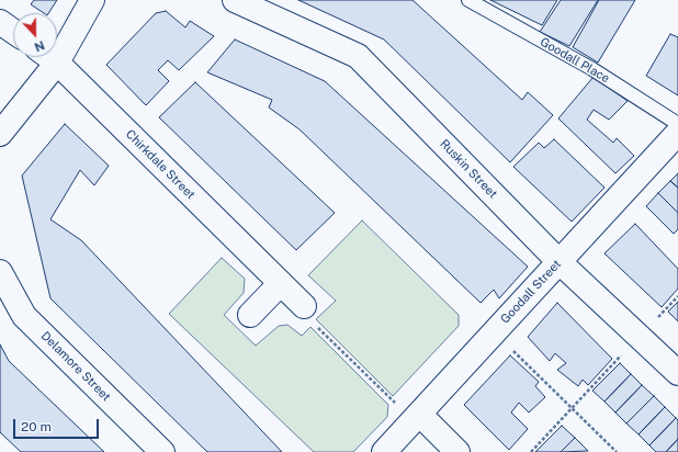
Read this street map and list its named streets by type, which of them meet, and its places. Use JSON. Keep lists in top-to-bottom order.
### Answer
{
  "streets": {
    "street": [
      "Chirkdale Street",
      "Ruskin Street",
      "Goodall Street",
      "Delamore Street"
    ],
    "lane": ["Goodall Place"]
  },
  "crossings": [
    ["Ruskin Street", "Goodall Street"]
  ],
  "scale_bar": "20 m",
  "north": "bottom"
}
